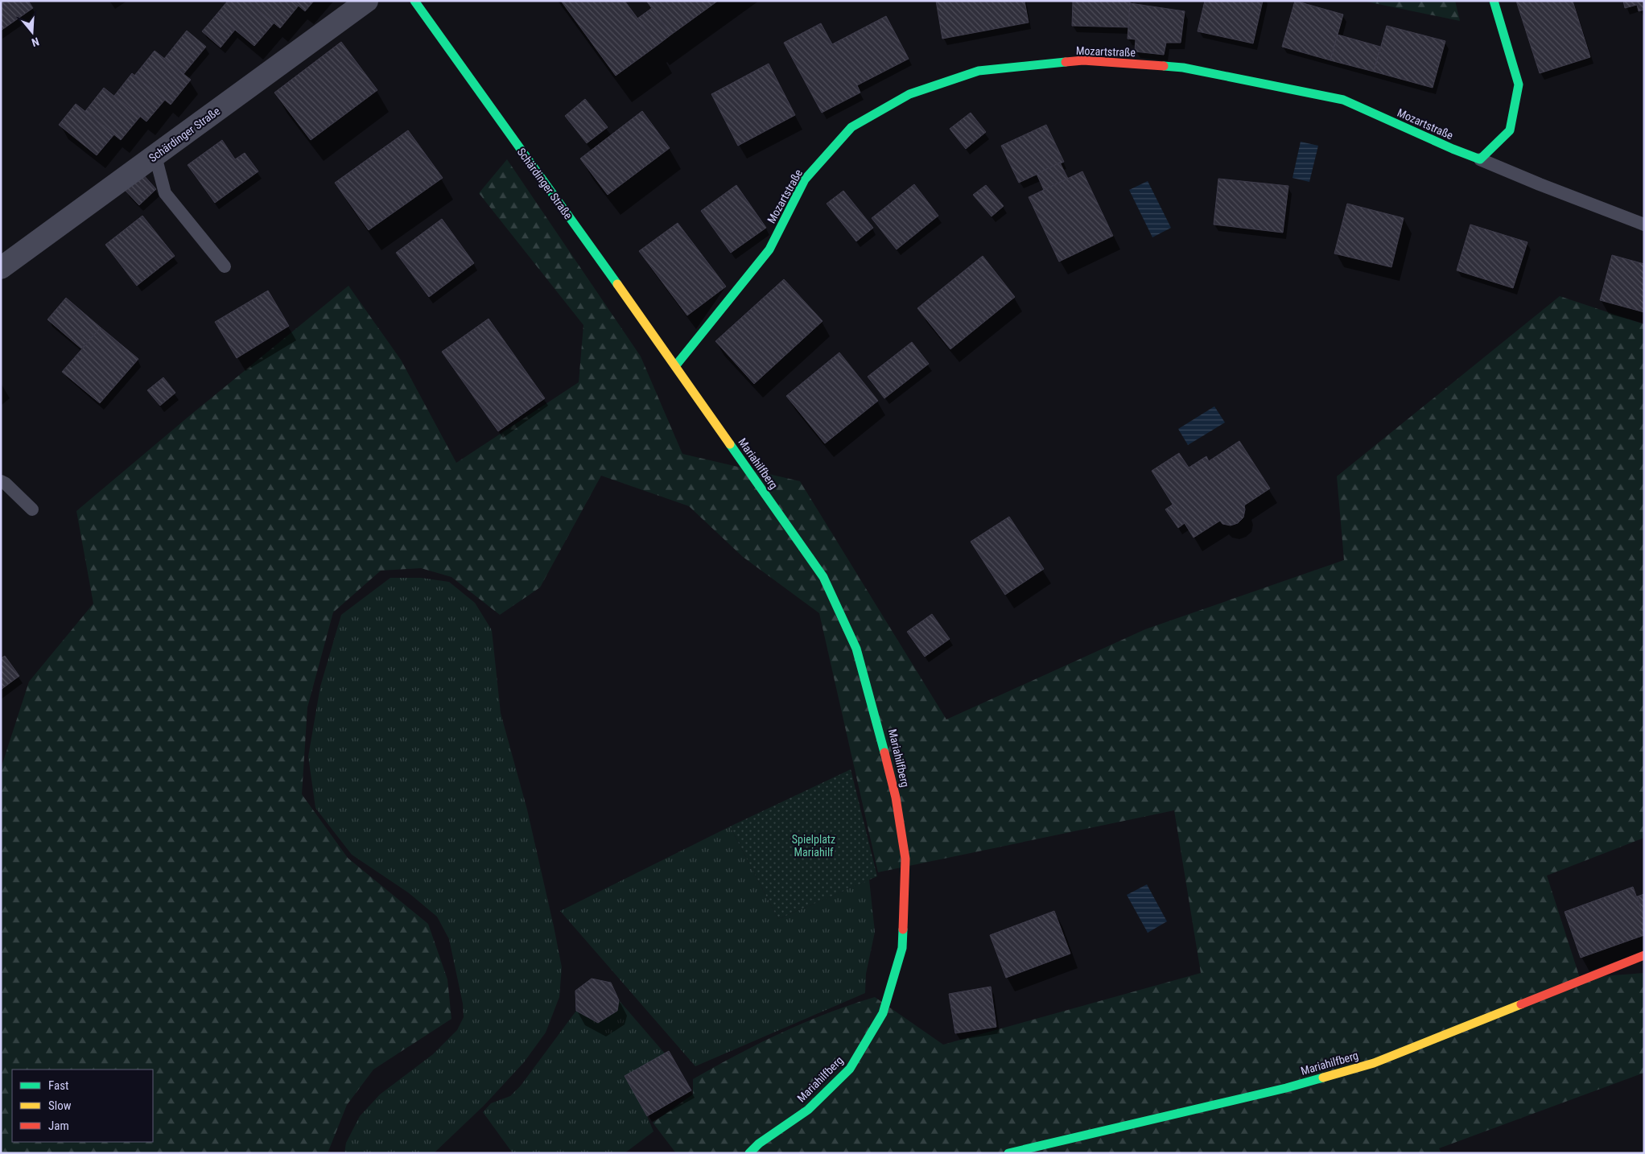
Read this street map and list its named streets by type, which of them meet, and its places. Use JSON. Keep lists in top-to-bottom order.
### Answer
{
  "streets": {
    "main road": ["Mozartstraße", "Schärdinger Straße", "Mariahilfberg"]
  },
  "crossings": [
    ["Mozartstraße", "Schärdinger Straße"],
    ["Mozartstraße", "Mariahilfberg"],
    ["Schärdinger Straße", "Mariahilfberg"]
  ],
  "parks": ["Spielplatz Mariahilf"],
  "legend": ["Fast", "Slow", "Jam"],
  "north": "bottom"
}
